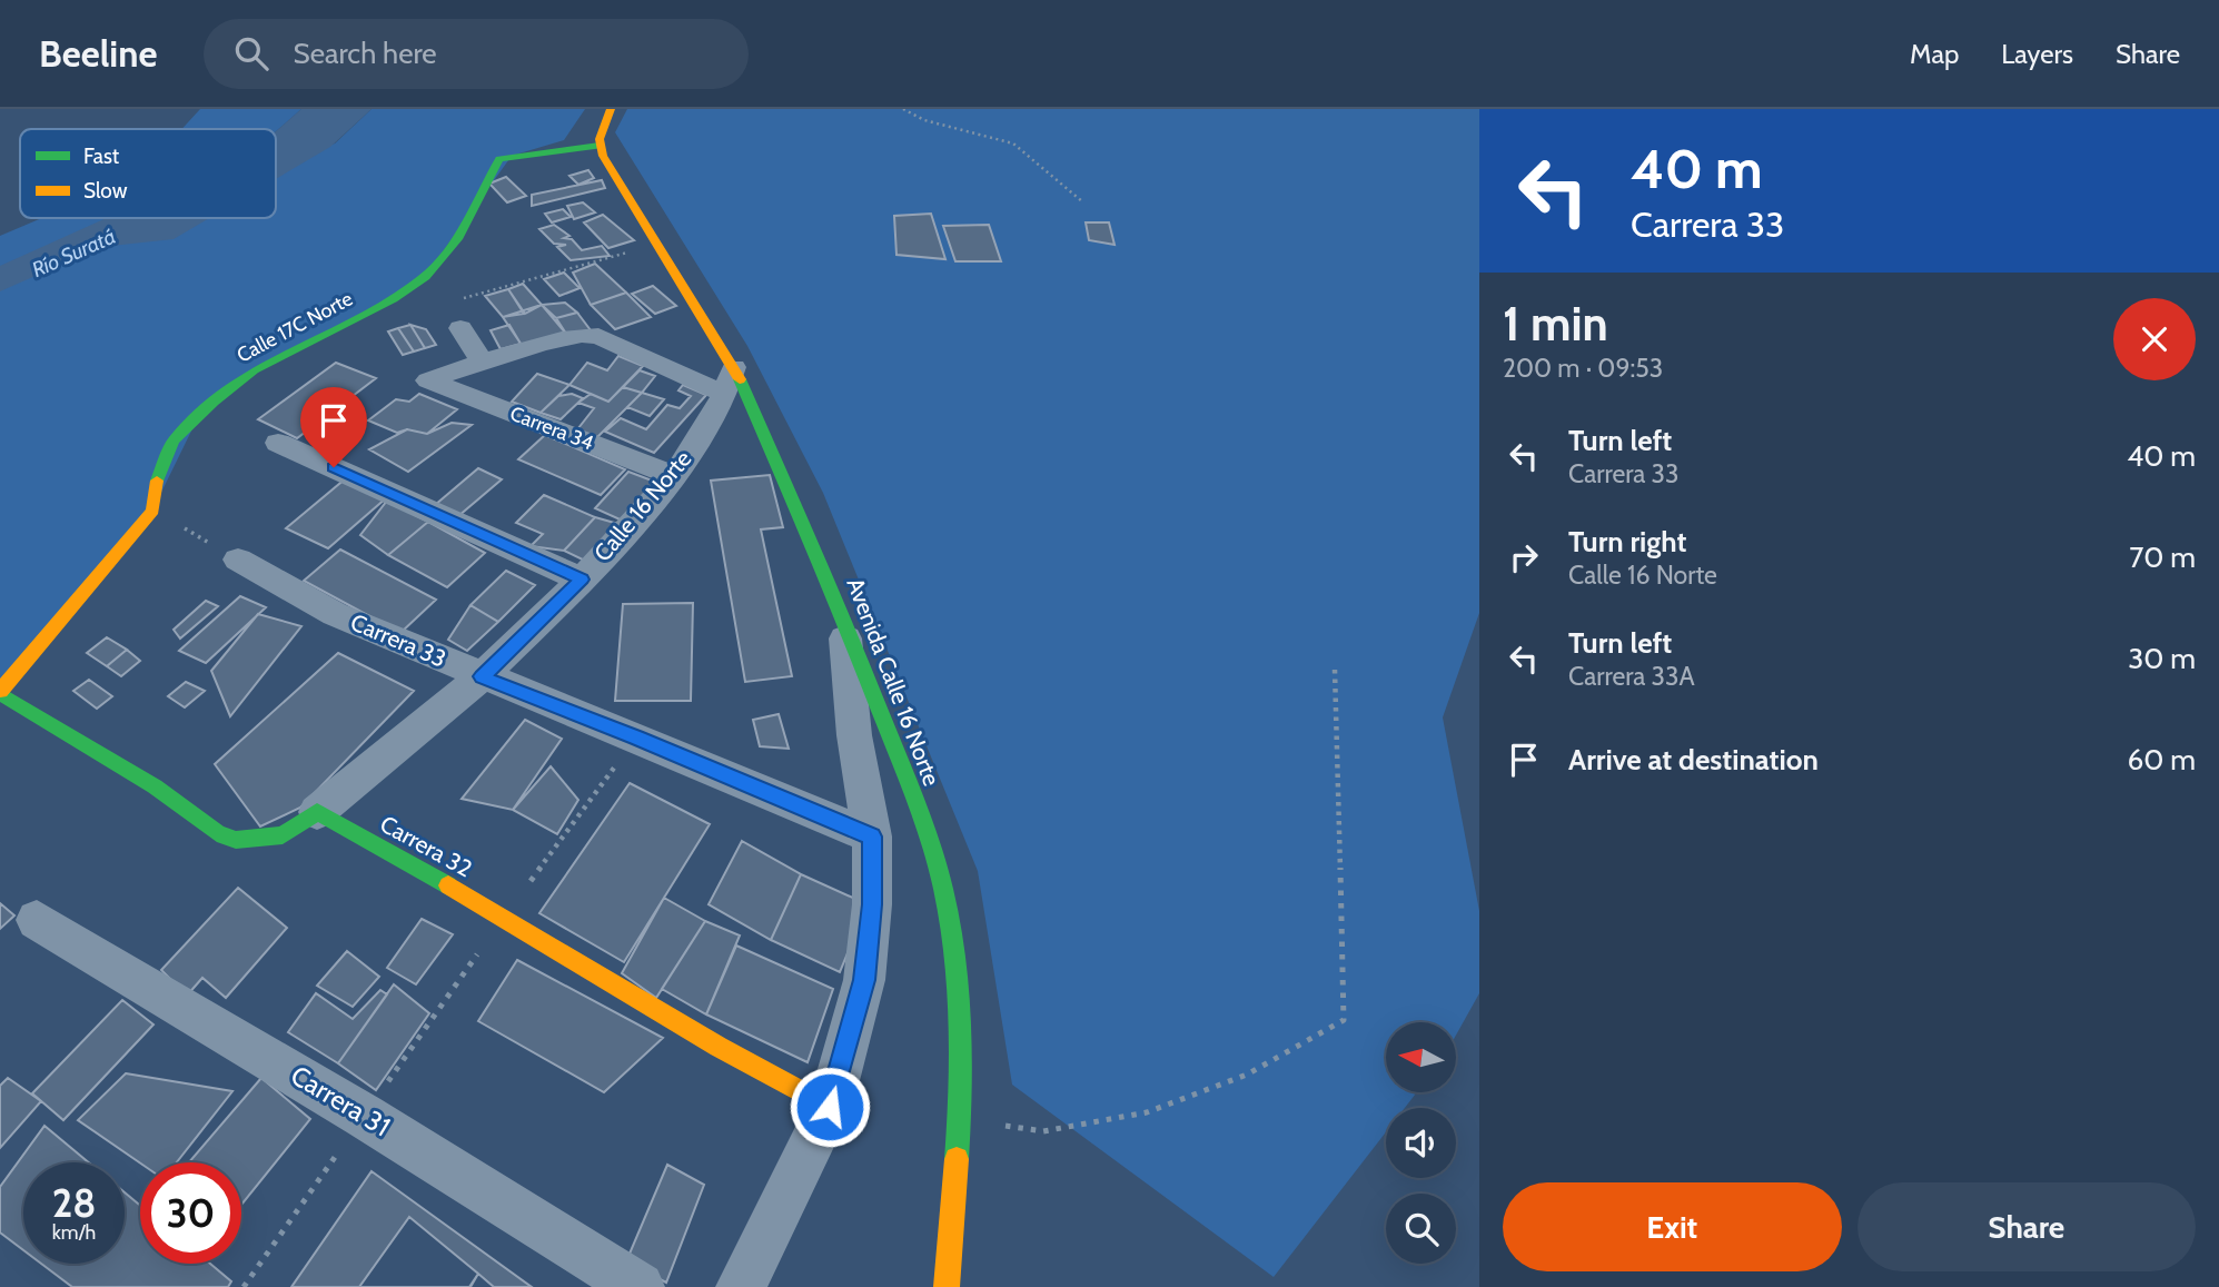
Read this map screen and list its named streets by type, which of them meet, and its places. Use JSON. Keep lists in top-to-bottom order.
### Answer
{
  "streets": {
    "street": [
      "Calle 17C Norte",
      "Carrera 34",
      "Calle 16 Norte",
      "Carrera 33",
      "Avenida Calle 16 Norte",
      "Carrera 32",
      "Carrera 31"
    ]
  },
  "crossings": [
    ["Calle 17C Norte", "Avenida Calle 16 Norte"],
    ["Carrera 34", "Calle 16 Norte"],
    ["Calle 16 Norte", "Carrera 33"],
    ["Calle 16 Norte", "Avenida Calle 16 Norte"],
    ["Calle 16 Norte", "Carrera 32"]
  ],
  "water": ["Río Suratá"],
  "legend": ["Fast", "Slow"],
  "north": "left",
  "page": {
    "header": "Beeline",
    "search": "Search here",
    "nav": ["Map", "Layers", "Share"],
    "turn": ["40 m", "Carrera 33"],
    "heading": ["1 min", "200 m · 09:53"],
    "list": [
      {
        "name": "Turn left",
        "note": "Carrera 33",
        "value": "40 m"
      },
      {
        "name": "Turn right",
        "note": "Calle 16 Norte",
        "value": "70 m"
      },
      {
        "name": "Turn left",
        "note": "Carrera 33A",
        "value": "30 m"
      },
      {
        "name": "Arrive at destination",
        "value": "60 m"
      }
    ],
    "speed": "28 km/h",
    "limit": "30",
    "buttons": ["Exit", "Share"]
  }
}
